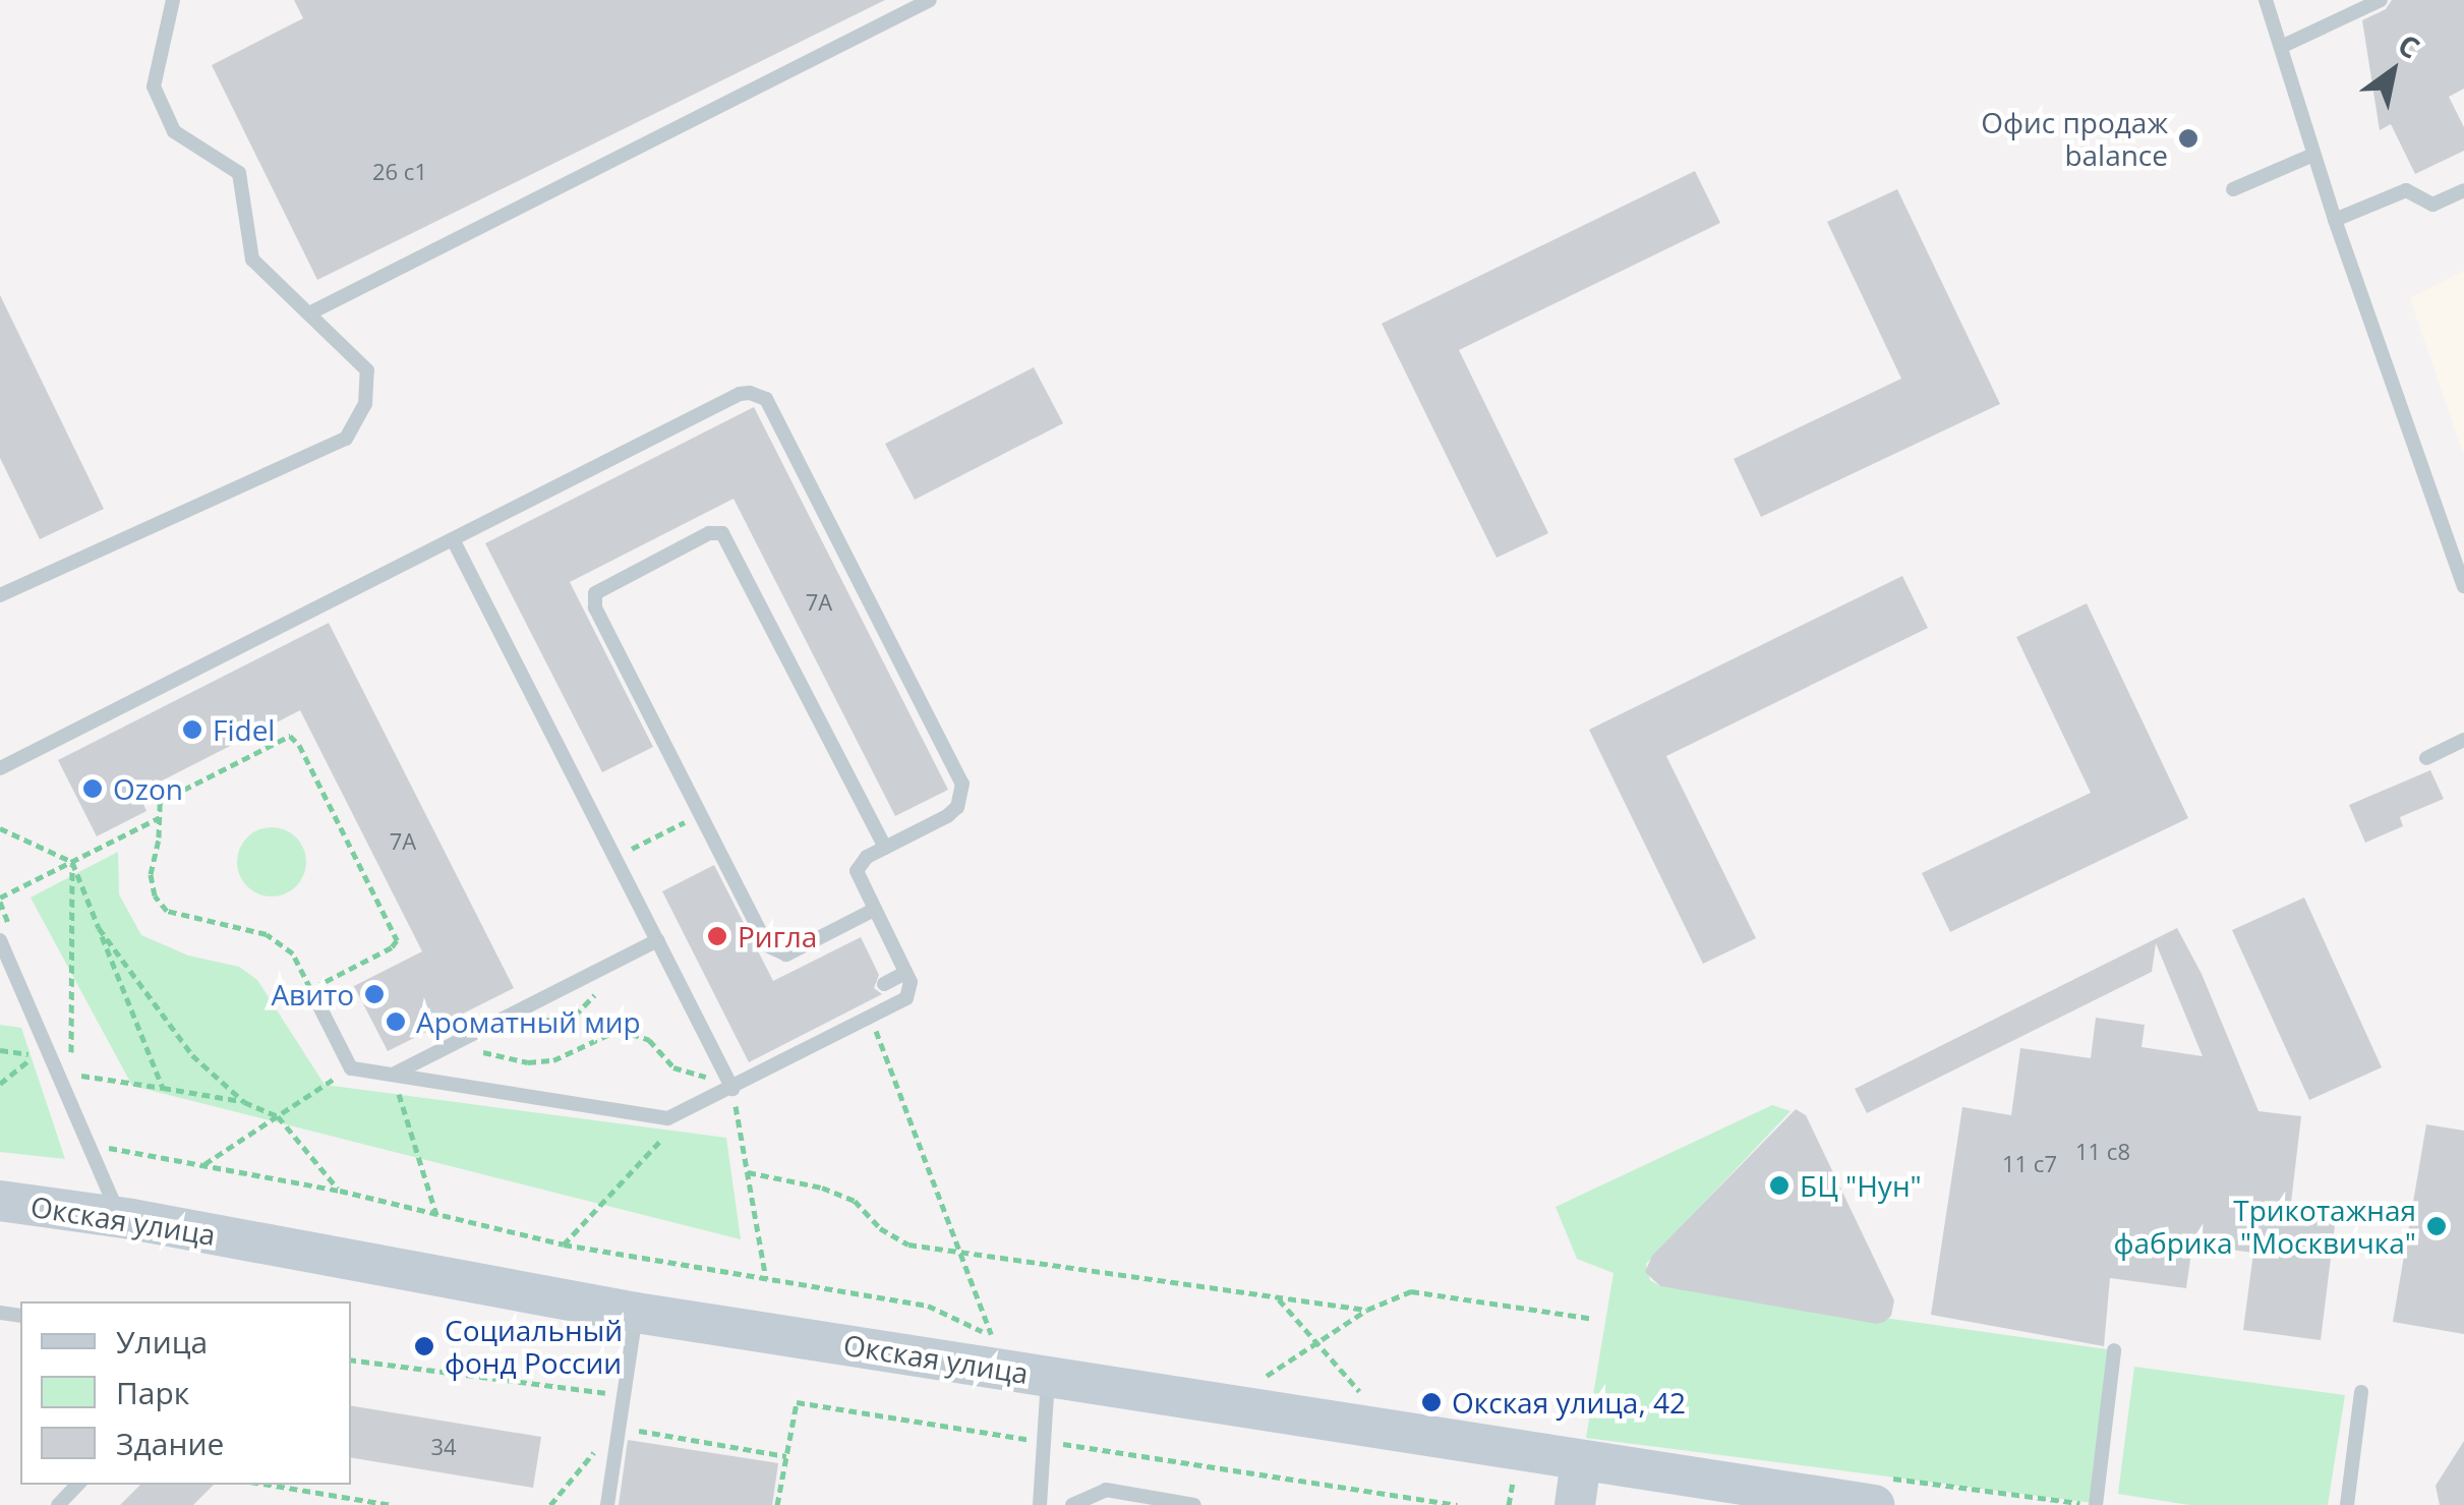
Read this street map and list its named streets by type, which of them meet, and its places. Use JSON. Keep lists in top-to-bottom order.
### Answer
{
  "streets": {
    "main road": ["Окская улица"]
  },
  "places": [
    "Офис продаж balance",
    "Fidel",
    "Ozon",
    "Ригла",
    "Авито",
    "Ароматный мир",
    "БЦ \"Нун\"",
    "Трикотажная фабрика \"Москвичка\"",
    "Социальный фонд России",
    "Окская улица, 42"
  ],
  "house_numbers": [
    "26 с1",
    "7А",
    "7А",
    "11 с8",
    "11 с7",
    "34"
  ],
  "legend": ["Улица", "Парк", "Здание"],
  "north": "top right"
}
